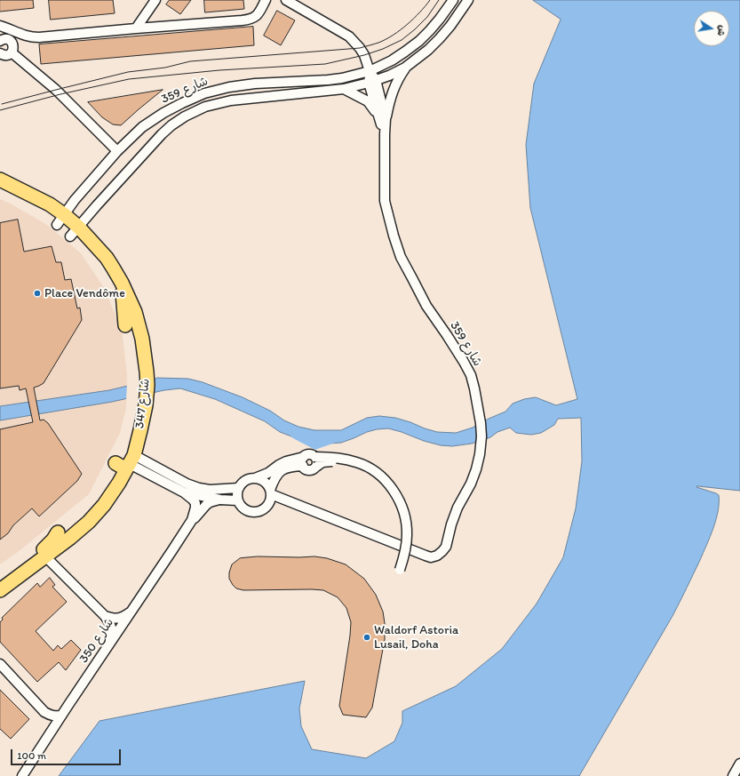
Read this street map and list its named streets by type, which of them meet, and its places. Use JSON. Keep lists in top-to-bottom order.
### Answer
{
  "streets": {
    "main road": ["شارع 347"],
    "street": ["شارع 359", "شارع 350"]
  },
  "crossings": [
    ["شارع 359", "شارع 347"]
  ],
  "places": ["Place Vendôme", "Waldorf Astoria Lusail, Doha"],
  "scale_bar": "100 m",
  "north": "right"
}
